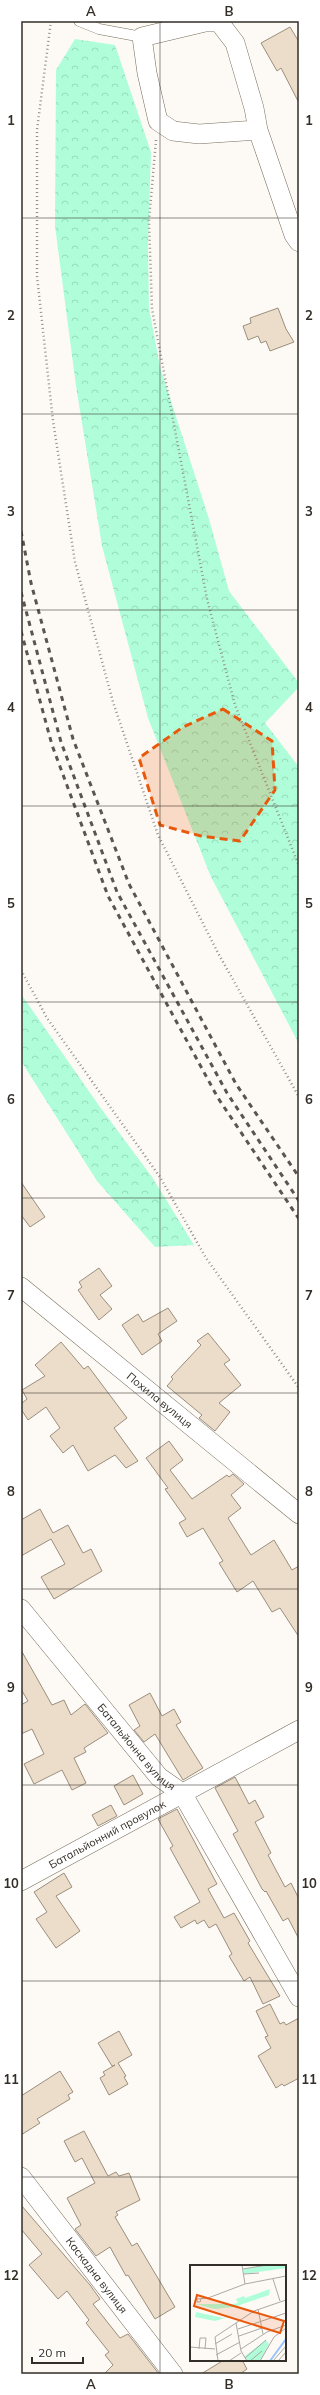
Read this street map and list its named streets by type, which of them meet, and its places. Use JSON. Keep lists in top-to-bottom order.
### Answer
{
  "streets": {
    "street": [
      "Похила вулиця",
      "Батальйонна вулиця",
      "Батальйонний провулок",
      "Каскадна вулиця"
    ]
  },
  "crossings": [
    ["Батальйонна вулиця", "Батальйонний провулок"]
  ],
  "scale_bar": "20 m",
  "grid": {
    "columns": ["A", "B"],
    "rows": [
      "1",
      "2",
      "3",
      "4",
      "5",
      "6",
      "7",
      "8",
      "9",
      "10",
      "11",
      "12"
    ]
  }
}
